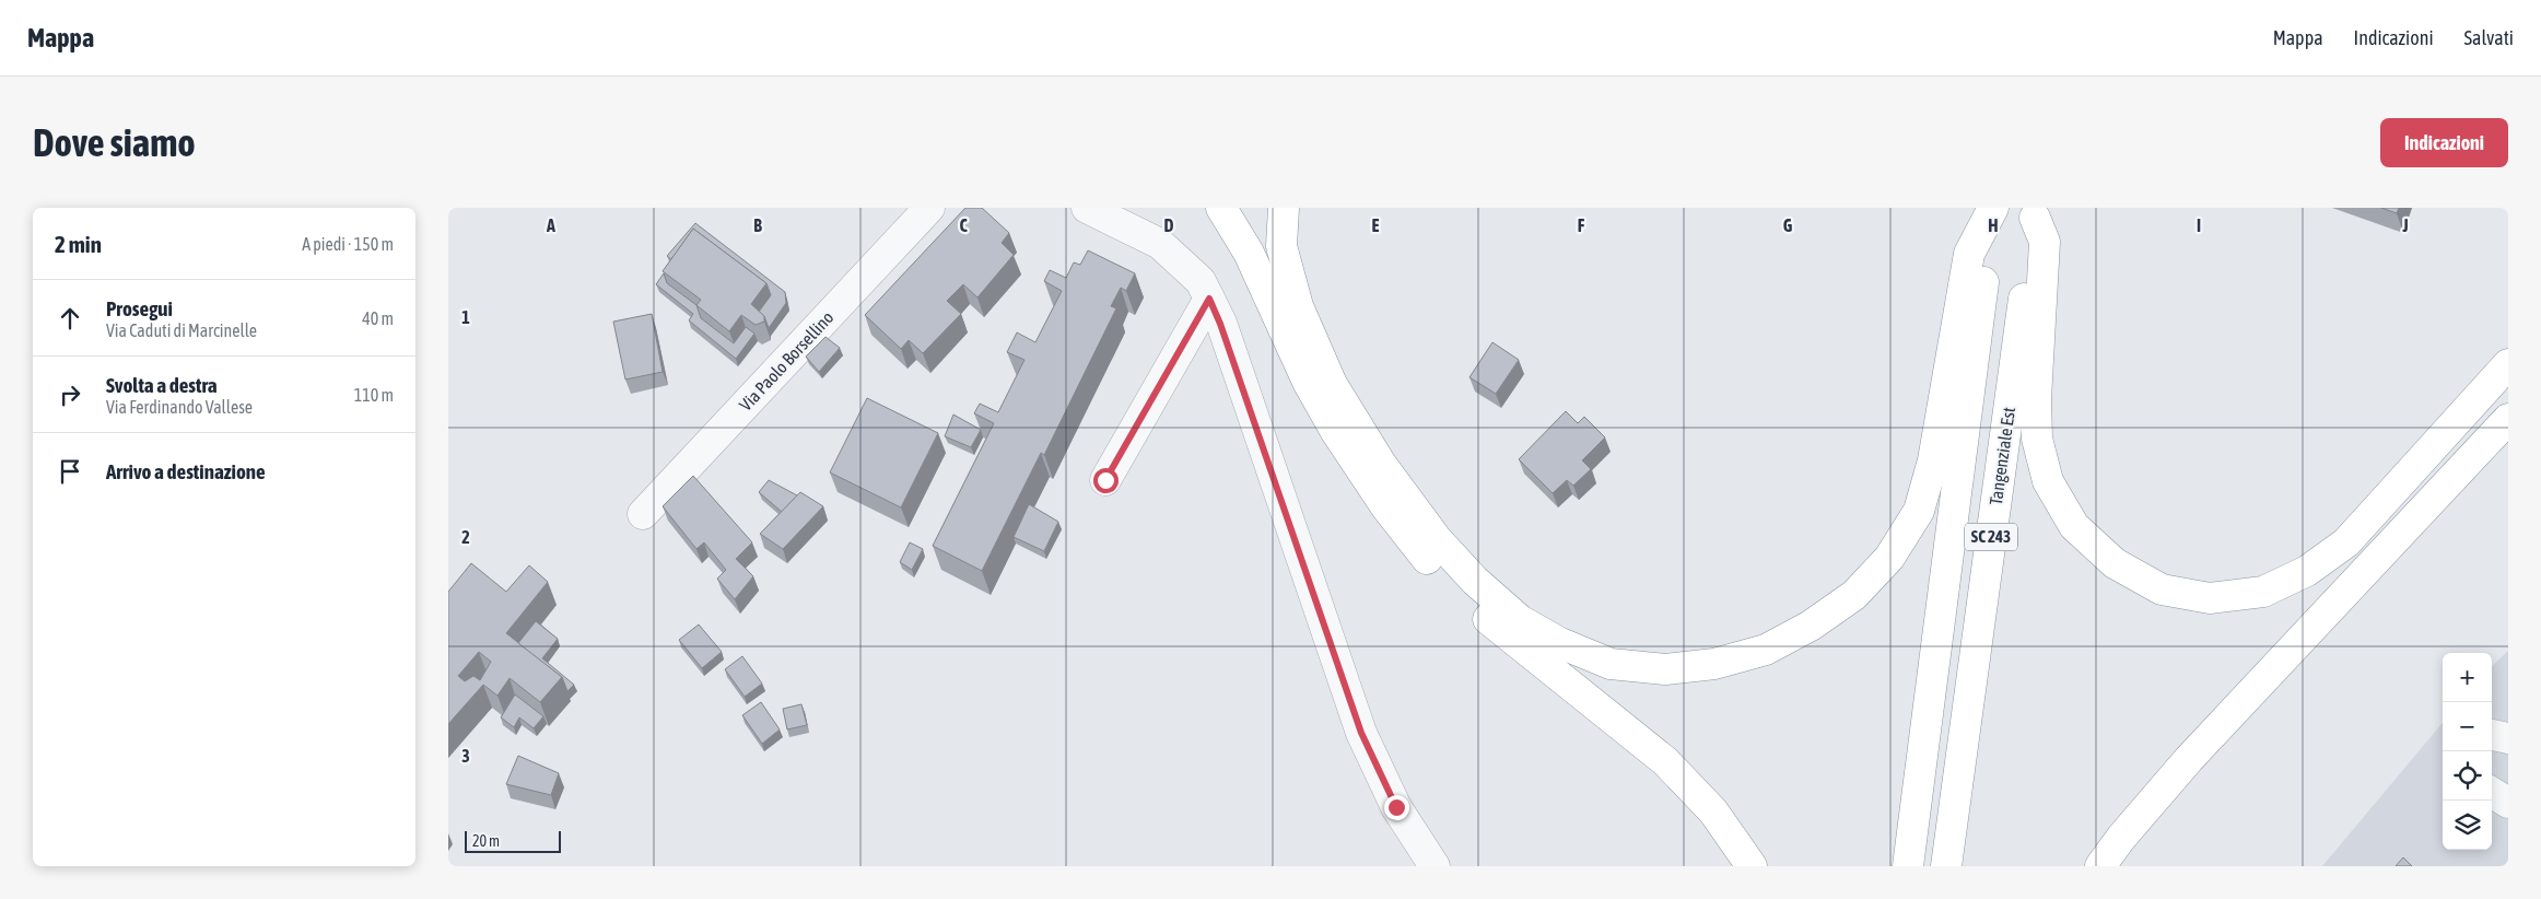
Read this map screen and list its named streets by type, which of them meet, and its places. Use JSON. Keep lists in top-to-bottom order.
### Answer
{
  "streets": {
    "highway": ["Tangenziale Est", "SC 243"],
    "street": ["Via Paolo Borsellino"]
  },
  "scale_bar": "20 m",
  "page": {
    "header": "Mappa",
    "nav": ["Mappa", "Indicazioni", "Salvati"],
    "buttons": "Indicazioni",
    "title": "Dove siamo",
    "heading": ["2 min", "A piedi · 150 m"],
    "list": [
      ["Prosegui", "Via Caduti di Marcinelle", "40 m"],
      ["Svolta a destra", "Via Ferdinando Vallese", "110 m"],
      "Arrivo a destinazione"
    ],
    "map_buttons": ["+", "−"],
    "scale": "20 m"
  },
  "grid": {
    "columns": [
      "A",
      "B",
      "C",
      "D",
      "E",
      "F",
      "G",
      "H",
      "I",
      "J"
    ],
    "rows": ["1", "2", "3"]
  }
}
